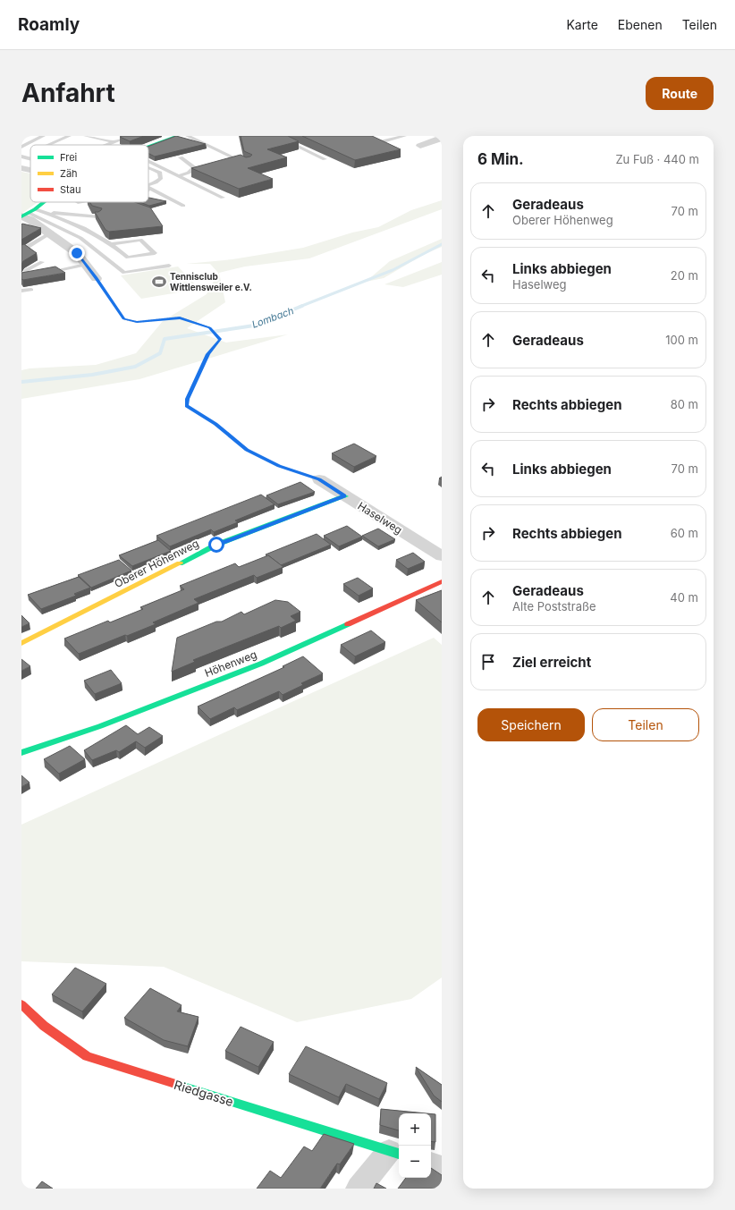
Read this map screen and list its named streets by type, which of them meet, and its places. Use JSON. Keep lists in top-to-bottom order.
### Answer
{
  "streets": {
    "street": [
      "Haselweg",
      "Oberer Höhenweg",
      "Höhenweg",
      "Riedgasse"
    ]
  },
  "crossings": [
    ["Haselweg", "Oberer Höhenweg"]
  ],
  "water": ["Lombach"],
  "places": {
    "sports": ["Tennisclub Wittlensweiler e.V."]
  },
  "legend": ["Frei", "Zäh", "Stau"],
  "page": {
    "header": "Roamly",
    "nav": ["Karte", "Ebenen", "Teilen"],
    "buttons": [
      "Route",
      ["Speichern", "Teilen"]
    ],
    "title": "Anfahrt",
    "heading": ["6 Min.", "Zu Fuß · 440 m"],
    "list": [
      ["Geradeaus", "Oberer Höhenweg", "70 m"],
      ["Links abbiegen", "Haselweg", "20 m"],
      ["Geradeaus", "100 m"],
      ["Rechts abbiegen", "80 m"],
      ["Links abbiegen", "70 m"],
      ["Rechts abbiegen", "60 m"],
      ["Geradeaus", "Alte Poststraße", "40 m"],
      "Ziel erreicht"
    ],
    "map_buttons": ["+", "−"]
  }
}
